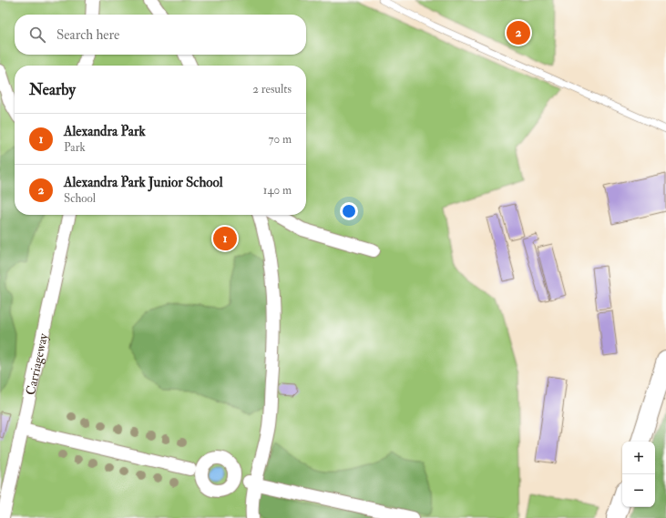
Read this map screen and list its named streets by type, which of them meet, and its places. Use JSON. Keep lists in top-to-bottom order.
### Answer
{
  "streets": {
    "street": ["Carriageway"]
  },
  "page": {
    "search": "Search here",
    "pins": ["2", "1"],
    "heading": ["Nearby", "2 results"],
    "list": [
      {
        "mark": "1",
        "name": "Alexandra Park",
        "note": "Park",
        "value": "70 m"
      },
      {
        "mark": "2",
        "name": "Alexandra Park Junior School",
        "note": "School",
        "value": "140 m"
      }
    ],
    "map_buttons": ["+", "−"]
  }
}
